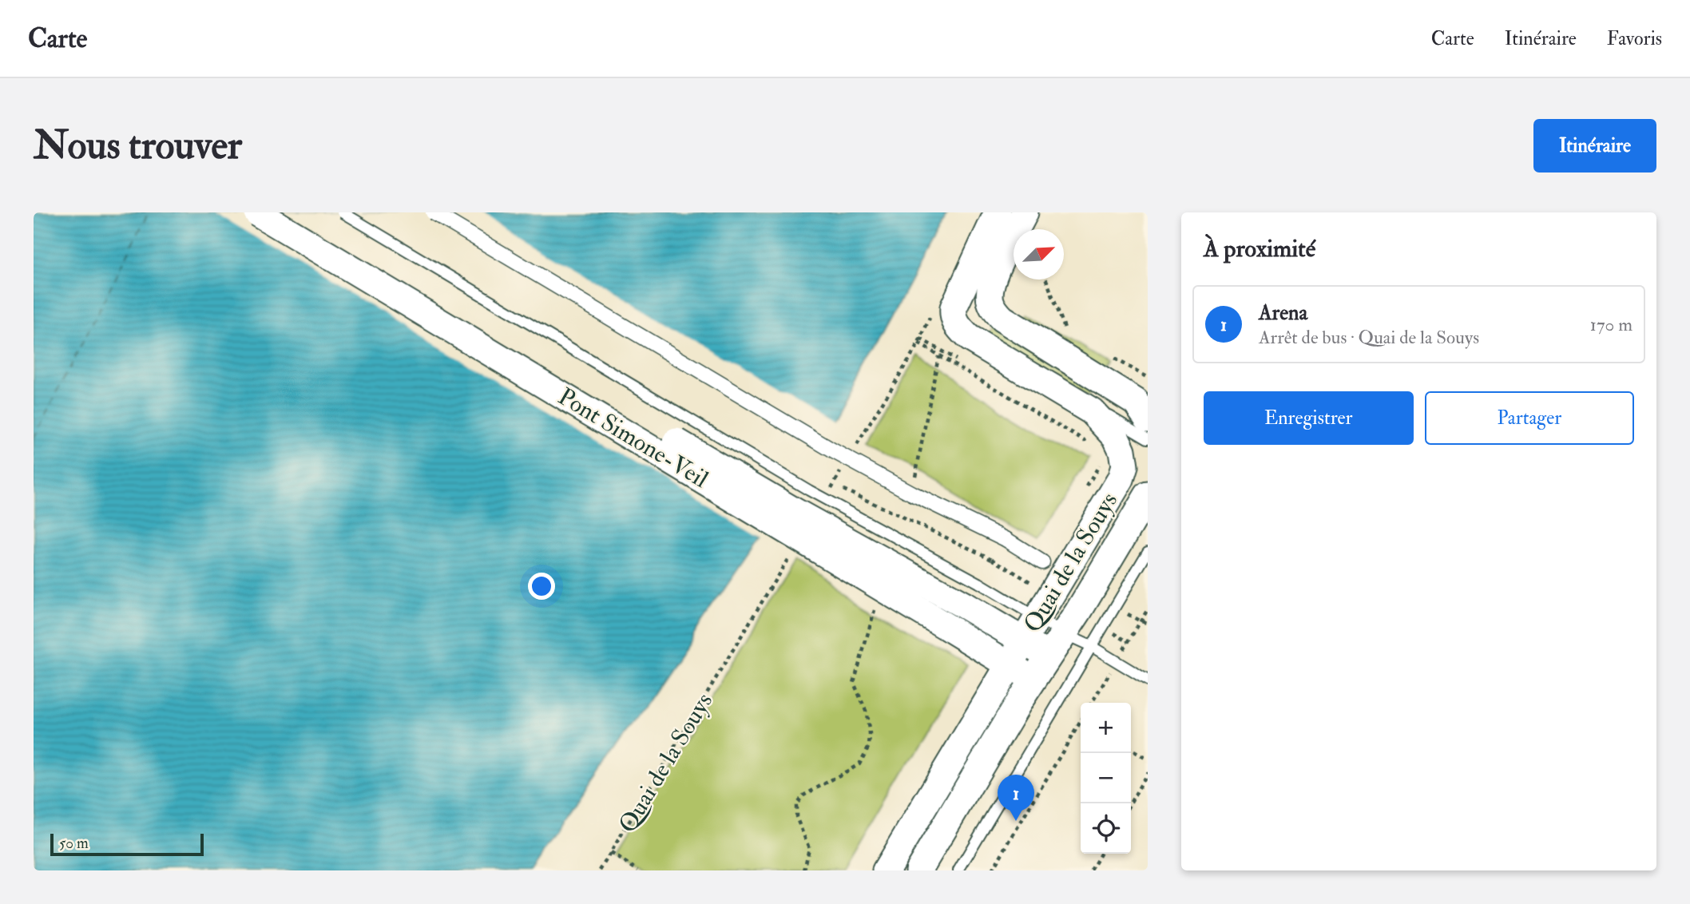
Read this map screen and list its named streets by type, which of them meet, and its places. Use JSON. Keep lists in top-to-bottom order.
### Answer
{
  "streets": {
    "main road": ["Pont Simone-Veil", "Quai de la Souys"]
  },
  "crossings": [
    ["Pont Simone-Veil", "Quai de la Souys"]
  ],
  "scale_bar": "50 m",
  "north": "top right",
  "page": {
    "header": "Carte",
    "nav": ["Carte", "Itinéraire", "Favoris"],
    "buttons": [
      "Itinéraire",
      ["Enregistrer", "Partager"]
    ],
    "title": "Nous trouver",
    "heading": "À proximité",
    "list": [
      {
        "mark": "1",
        "name": "Arena",
        "note": "Arrêt de bus · Quai de la Souys",
        "value": "170 m"
      }
    ],
    "map_buttons": ["+", "−"],
    "pins": "1",
    "scale": "50 m"
  }
}
